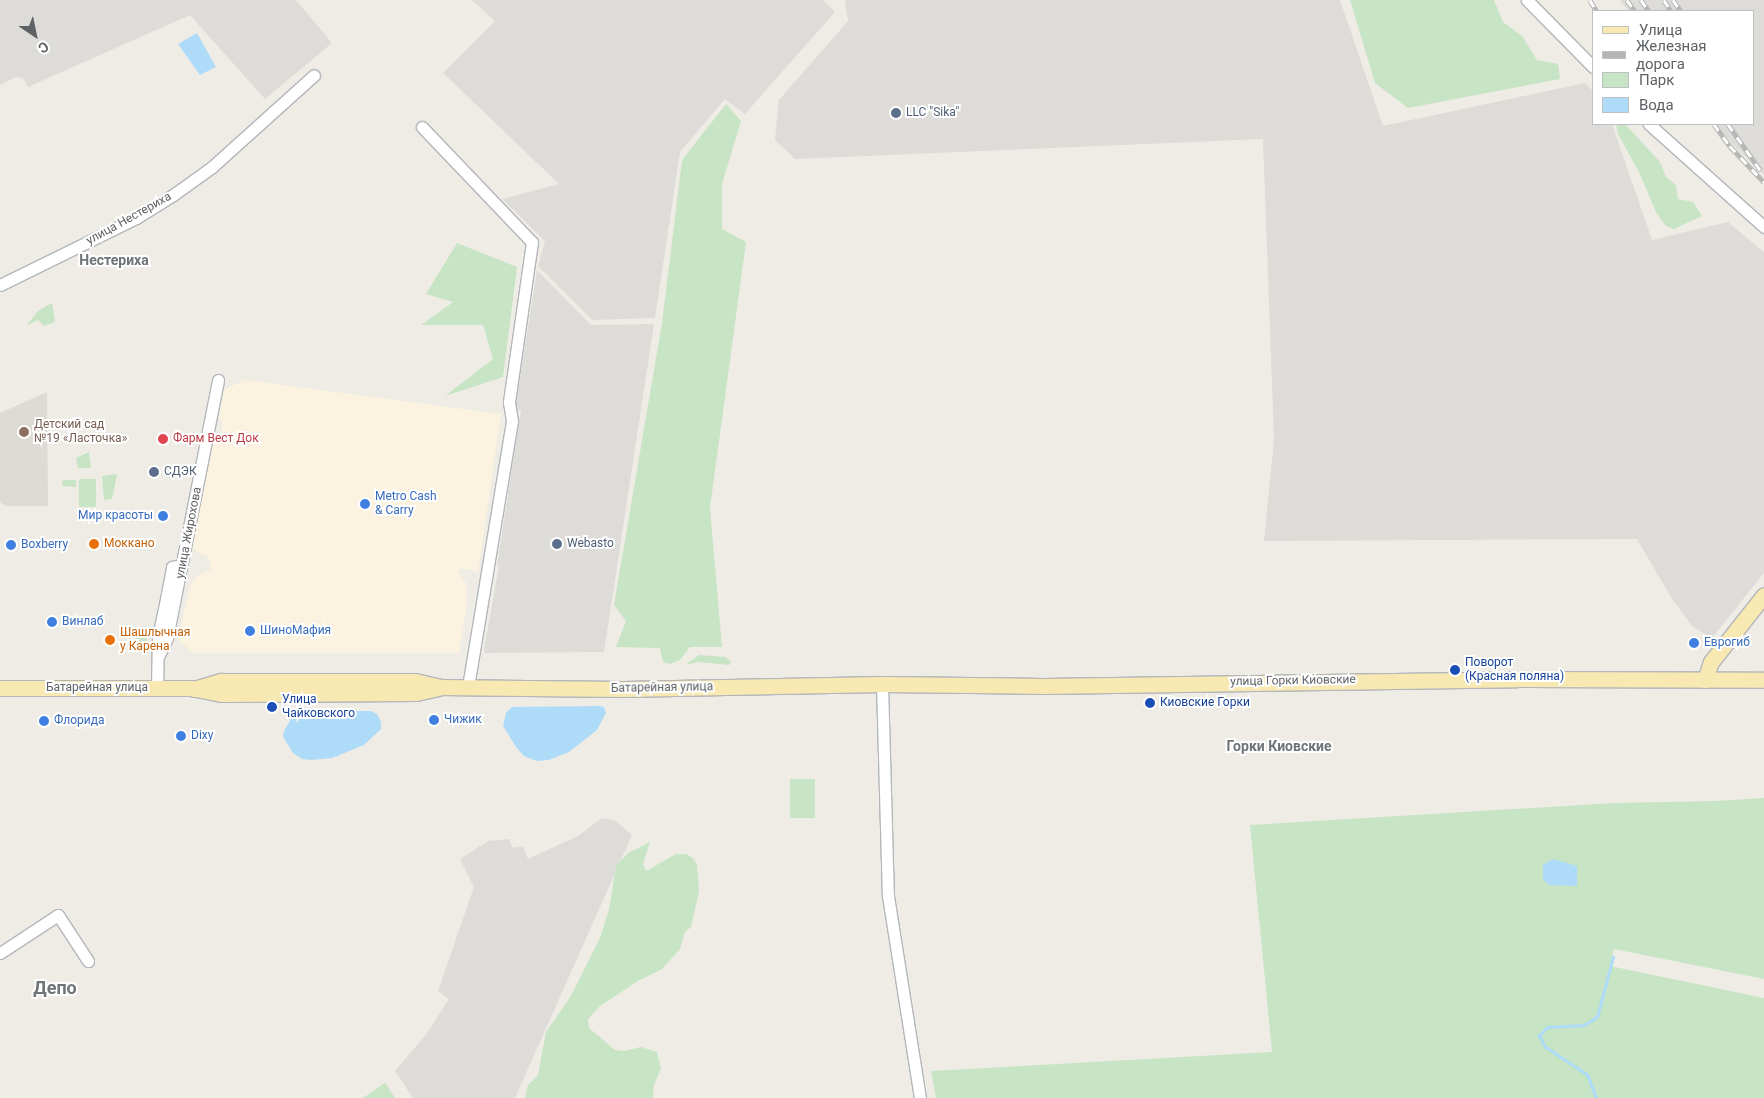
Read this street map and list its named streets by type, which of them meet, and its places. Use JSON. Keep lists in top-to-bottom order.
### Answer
{
  "streets": {
    "main road": ["улица Горки Киовские", "Батарейная улица"],
    "street": ["улица Нестериха", "улица Жирохова"]
  },
  "crossings": [
    ["улица Жирохова", "Батарейная улица"],
    ["улица Горки Киовские", "Батарейная улица"]
  ],
  "districts": ["Нестериха", "Горки Киовские", "Депо"],
  "places": [
    "LLC \"Sika\"",
    "Детский сад №19 «Ласточка»",
    "Фарм Вест Док",
    "СДЭК",
    "Metro Cash & Carry",
    "Мир красоты",
    "Моккано",
    "Webasto",
    "Boxberry",
    "Винлаб",
    "ШиноМафия",
    "Шашлычная у Карена",
    "Еврогиб",
    "Поворот (Красная поляна)",
    "Киовские Горки",
    "Улица Чайковского",
    "Чижик",
    "Флорида",
    "Dixy"
  ],
  "legend": [
    "Улица",
    "Железная дорога",
    "Парк",
    "Вода"
  ],
  "north": "bottom right"
}
